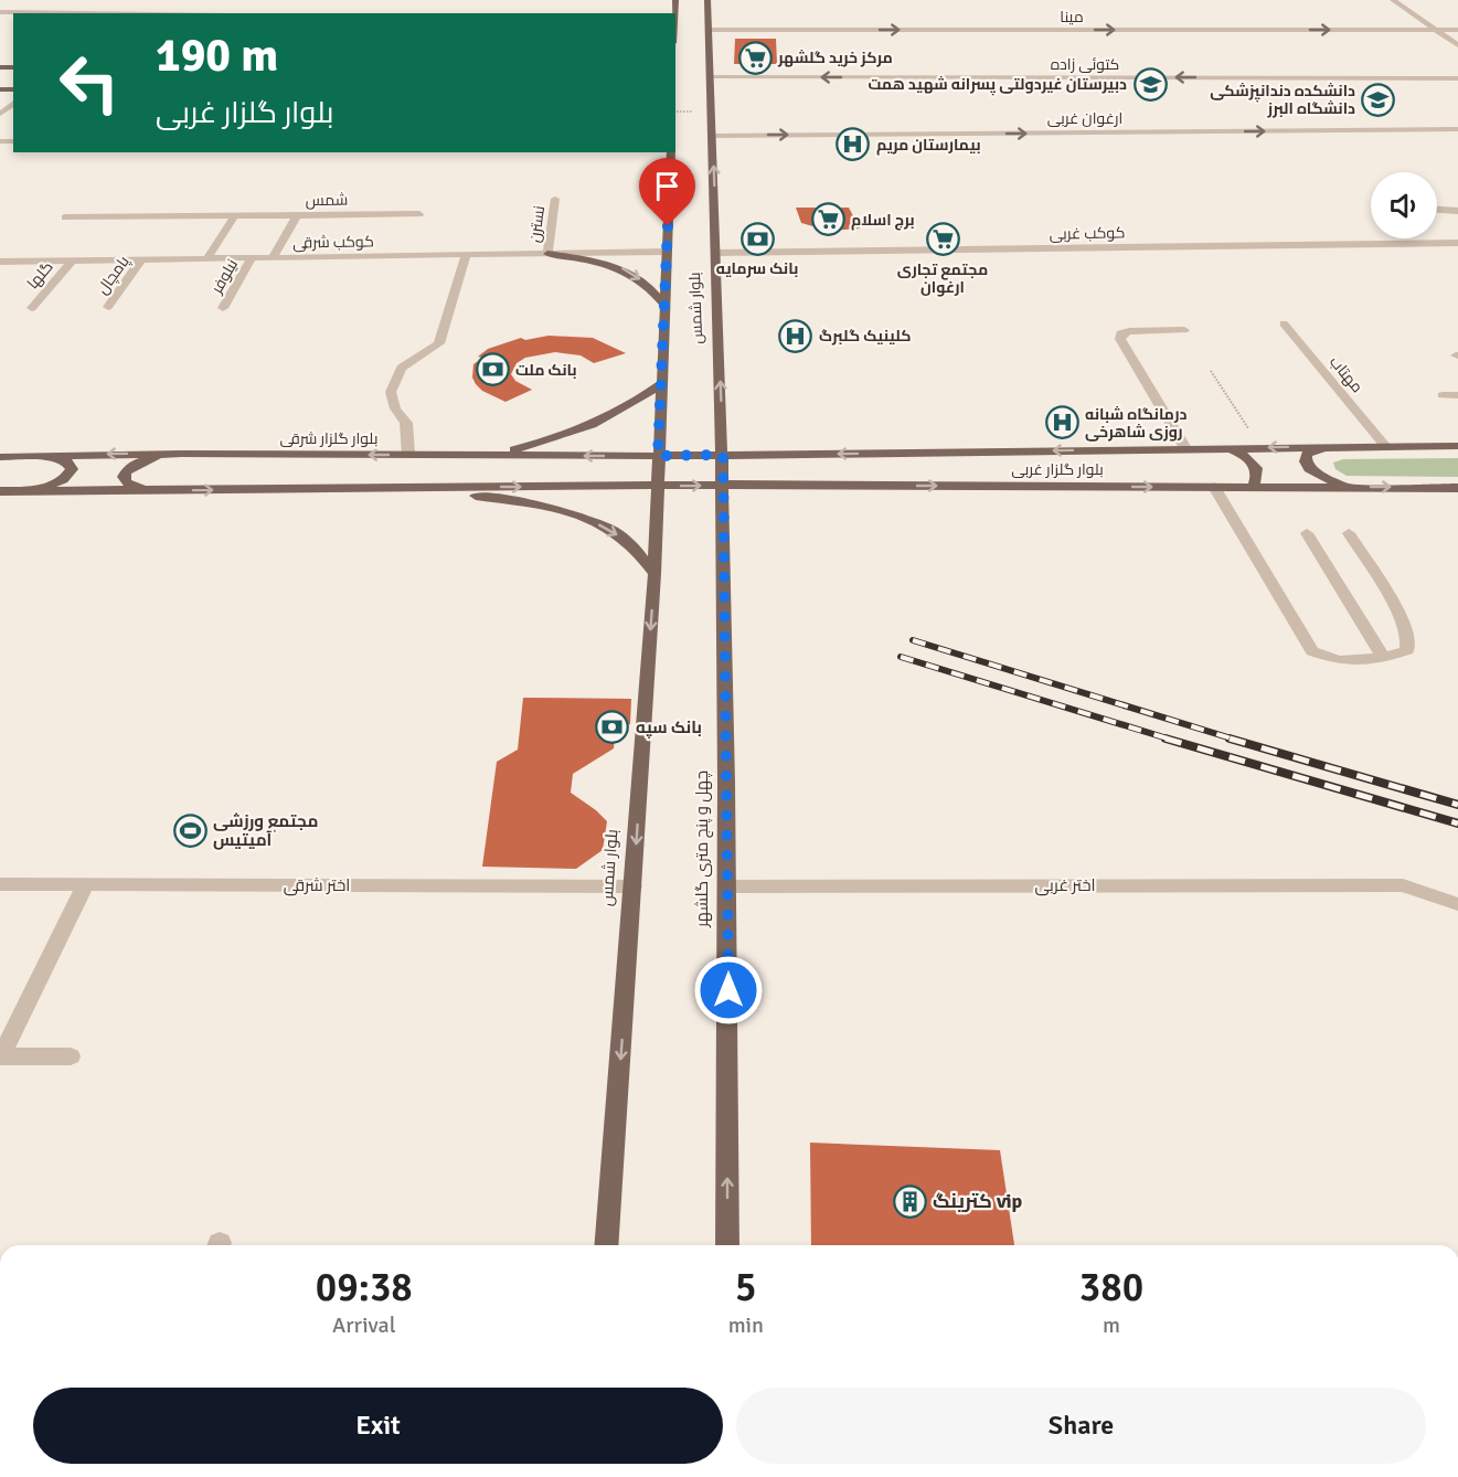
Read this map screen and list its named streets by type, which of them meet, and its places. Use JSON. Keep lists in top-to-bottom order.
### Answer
{
  "streets": {
    "main road": [
      "بلوار شمس",
      "بلوار گلزار شرقی",
      "بلوار گلزار غربی",
      "چهل و پنج متری گلشهر"
    ],
    "street": [
      "مینا",
      "کتوئی زاده",
      "ارغوان غربی",
      "شمس",
      "نسترن",
      "کوکب غربی",
      "کوکب شرقی",
      "گلها",
      "پامچال",
      "نیلوفر",
      "مهتاب",
      "اختر شرقی",
      "اختر غربی"
    ]
  },
  "crossings": [
    ["مینا", "بلوار شمس"],
    ["کتوئی زاده", "بلوار شمس"],
    ["ارغوان غربی", "بلوار شمس"],
    ["نسترن", "کوکب شرقی"],
    ["کوکب غربی", "بلوار شمس"],
    ["کوکب شرقی", "گلها"],
    ["کوکب شرقی", "پامچال"],
    ["کوکب شرقی", "نیلوفر"],
    ["کوکب شرقی", "بلوار شمس"],
    ["بلوار شمس", "بلوار گلزار شرقی"],
    ["بلوار شمس", "بلوار گلزار غربی"],
    ["بلوار شمس", "چهل و پنج متری گلشهر"],
    ["بلوار شمس", "اختر شرقی"],
    ["مهتاب", "بلوار گلزار غربی"],
    ["بلوار گلزار شرقی", "بلوار گلزار غربی"],
    ["بلوار گلزار غربی", "چهل و پنج متری گلشهر"],
    ["چهل و پنج متری گلشهر", "اختر غربی"]
  ],
  "one_way": [
    "مینا",
    "کتوئی زاده",
    "ارغوان غربی",
    "چهل و پنج متری گلشهر"
  ],
  "places": {
    "supermarket": ["مرکز خرید گلشهر", "برج اسلام", "مجتمع تجاری ارغوان"],
    "school or university": ["دبیرستان غیردولتی پسرانه شهید همت", "دانشکده دندانپزشکی دانشگاه البرز"],
    "hospital": ["بیمارستان مریم", "کلینیک گلبرگ", "درمانگاه شبانه روزی شاهرخی"],
    "bank": ["بانک سرمایه", "بانک ملت", "بانک سپه"],
    "sports": ["مجتمع ورزشی آمیتیس"],
    "building": ["کترینگ vip"]
  },
  "page": {
    "turn": ["190 m", "بلوار گلزار غربی"],
    "eta": [
      "09:38",
      "Arrival",
      "5",
      "min",
      "380",
      "m"
    ],
    "buttons": ["Exit", "Share"]
  }
}
